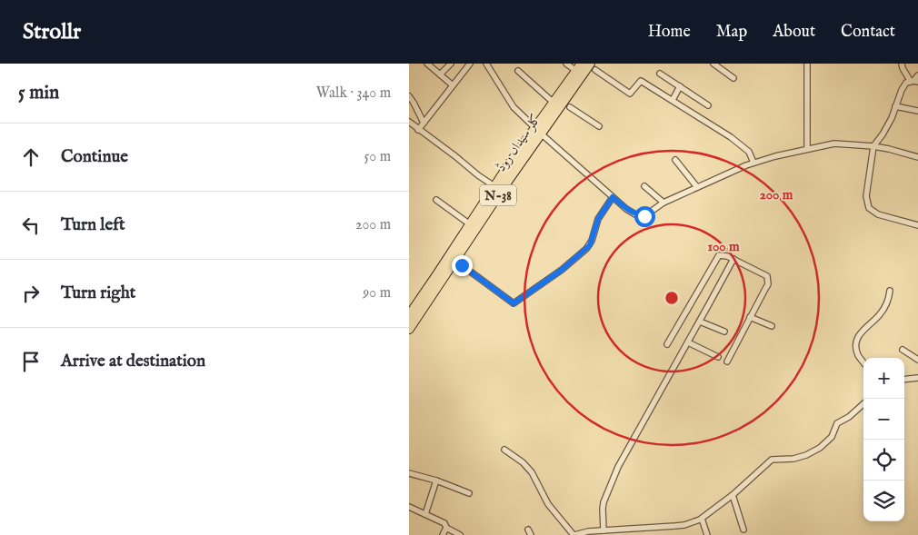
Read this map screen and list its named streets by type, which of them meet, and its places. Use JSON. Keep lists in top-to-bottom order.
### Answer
{
  "streets": {
    "highway": ["کلر سیداں روڈ", "N-38"]
  },
  "crossings": [
    ["کلر سیداں روڈ", "N-38"]
  ],
  "page": {
    "header": "Strollr",
    "nav": [
      "Home",
      "Map",
      "About",
      "Contact"
    ],
    "heading": ["5 min", "Walk · 340 m"],
    "list": [
      ["Continue", "50 m"],
      ["Turn left", "200 m"],
      ["Turn right", "90 m"],
      "Arrive at destination"
    ],
    "map_buttons": ["+", "−"]
  },
  "rings": ["200 m", "100 m"]
}
